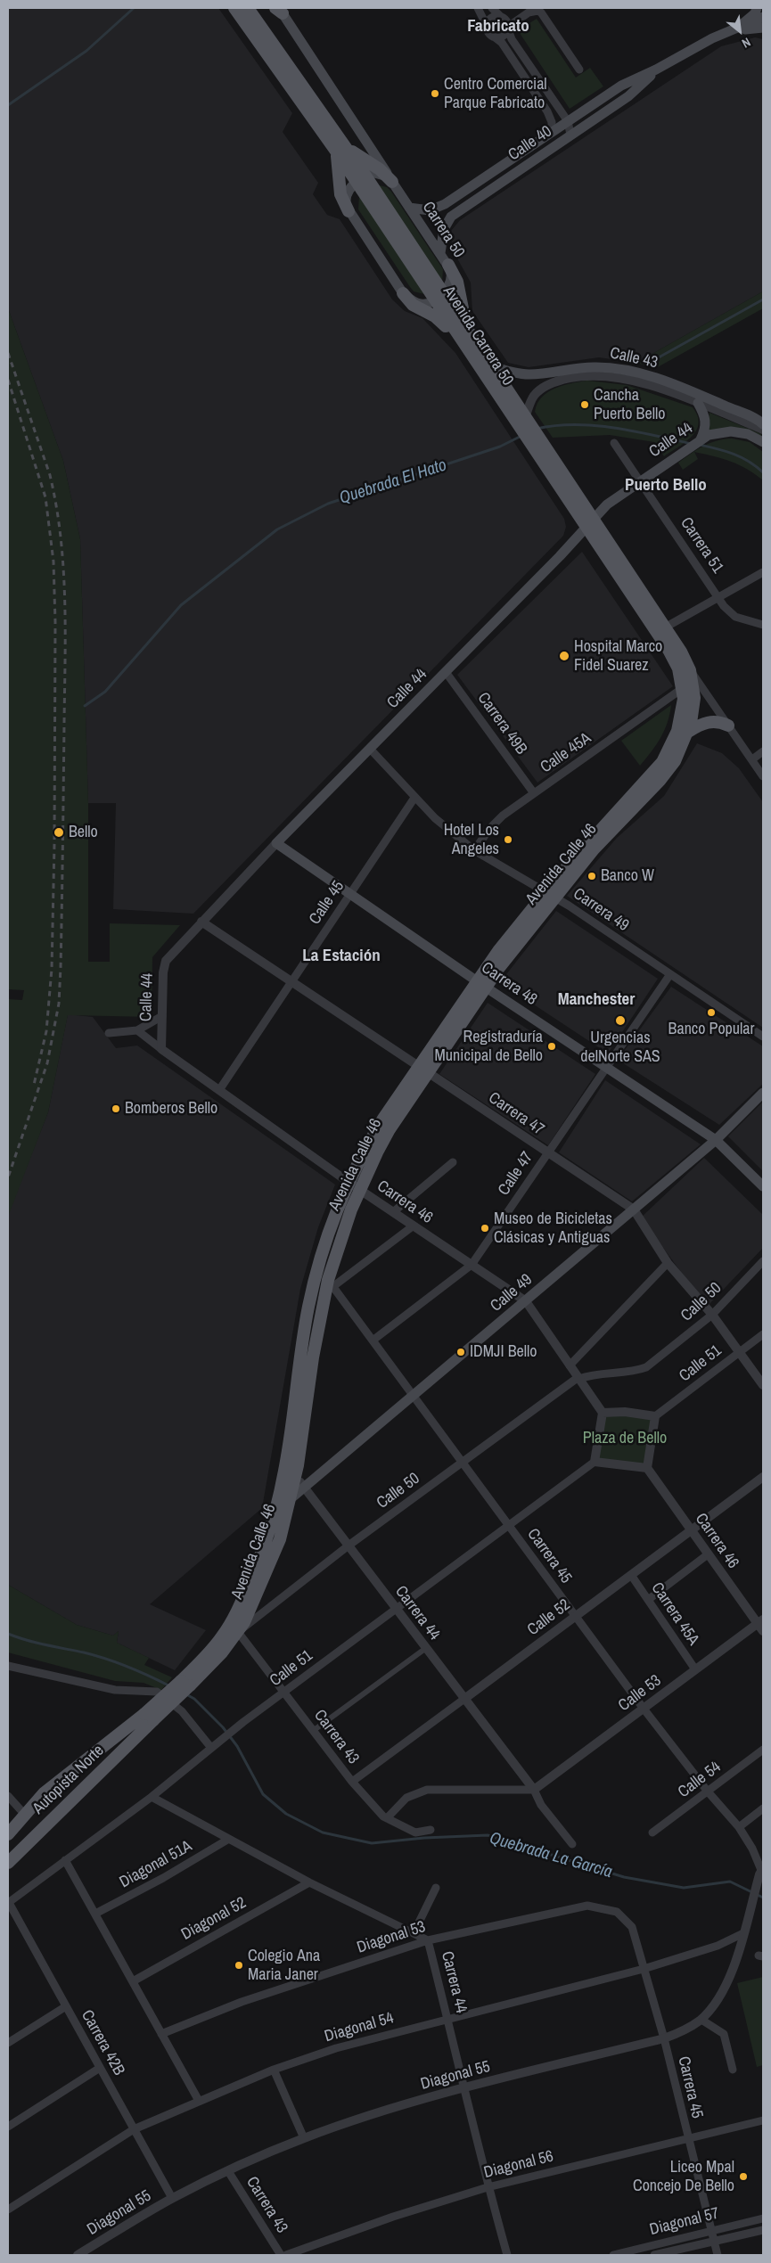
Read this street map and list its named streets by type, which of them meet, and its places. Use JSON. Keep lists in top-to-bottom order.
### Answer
{
  "streets": {
    "main road": [
      "Calle 40",
      "Carrera 50",
      "Avenida Carrera 50",
      "Calle 43",
      "Calle 44",
      "Avenida Calle 46",
      "Carrera 48",
      "Calle 49",
      "Autopista Norte"
    ],
    "street": [
      "Carrera 51",
      "Carrera 49B",
      "Calle 45A",
      "Calle 45",
      "Carrera 49",
      "Carrera 47",
      "Calle 47",
      "Carrera 46",
      "Calle 50",
      "Calle 51",
      "Carrera 45",
      "Carrera 44",
      "Carrera 45A",
      "Calle 52",
      "Calle 53",
      "Carrera 43",
      "Calle 54",
      "Diagonal 51A",
      "Diagonal 52",
      "Diagonal 53",
      "Diagonal 54",
      "Carrera 42B",
      "Diagonal 55",
      "Diagonal 56",
      "Diagonal 57"
    ]
  },
  "crossings": [
    ["Calle 40", "Carrera 50"],
    ["Carrera 50", "Avenida Carrera 50"],
    ["Avenida Carrera 50", "Calle 43"],
    ["Avenida Carrera 50", "Calle 44"],
    ["Avenida Carrera 50", "Calle 45A"],
    ["Avenida Carrera 50", "Avenida Calle 46"],
    ["Calle 44", "Carrera 51"],
    ["Calle 44", "Carrera 49B"],
    ["Calle 44", "Carrera 49"],
    ["Calle 44", "Carrera 48"],
    ["Calle 44", "Carrera 47"],
    ["Calle 44", "Carrera 46"],
    ["Carrera 49B", "Calle 45A"],
    ["Calle 45A", "Avenida Calle 46"],
    ["Calle 45A", "Carrera 49"],
    ["Avenida Calle 46", "Carrera 49"],
    ["Avenida Calle 46", "Carrera 48"],
    ["Avenida Calle 46", "Carrera 47"],
    ["Avenida Calle 46", "Carrera 46"],
    ["Avenida Calle 46", "Calle 49"],
    ["Avenida Calle 46", "Calle 50"],
    ["Avenida Calle 46", "Carrera 45"],
    ["Avenida Calle 46", "Carrera 44"],
    ["Avenida Calle 46", "Carrera 43"],
    ["Calle 45", "Carrera 49"],
    ["Calle 45", "Carrera 48"],
    ["Calle 45", "Carrera 47"],
    ["Calle 45", "Carrera 46"],
    ["Carrera 49", "Calle 47"],
    ["Carrera 48", "Calle 47"],
    ["Carrera 48", "Calle 49"],
    ["Carrera 47", "Calle 47"],
    ["Carrera 47", "Calle 49"],
    ["Carrera 47", "Calle 50"],
    ["Carrera 47", "Calle 51"],
    ["Calle 47", "Carrera 46"],
    ["Calle 47", "Carrera 45"],
    ["Carrera 46", "Calle 49"],
    ["Carrera 46", "Calle 50"],
    ["Carrera 46", "Calle 52"],
    ["Carrera 46", "Calle 53"],
    ["Calle 49", "Carrera 45"],
    ["Calle 49", "Carrera 44"],
    ["Calle 50", "Carrera 45"],
    ["Calle 50", "Carrera 44"],
    ["Calle 50", "Carrera 43"],
    ["Calle 51", "Carrera 45"],
    ["Calle 51", "Carrera 44"],
    ["Calle 51", "Carrera 43"],
    ["Calle 51", "Carrera 42B"],
    ["Carrera 45", "Calle 52"],
    ["Carrera 45", "Calle 53"],
    ["Carrera 45", "Calle 54"],
    ["Carrera 45", "Diagonal 53"],
    ["Carrera 45", "Diagonal 54"],
    ["Carrera 45", "Diagonal 55"],
    ["Carrera 45", "Diagonal 56"],
    ["Carrera 45", "Diagonal 57"],
    ["Carrera 44", "Calle 52"],
    ["Carrera 44", "Calle 53"],
    ["Carrera 44", "Diagonal 51A"],
    ["Carrera 44", "Diagonal 52"],
    ["Carrera 44", "Diagonal 53"],
    ["Carrera 44", "Diagonal 54"],
    ["Carrera 44", "Diagonal 55"],
    ["Carrera 44", "Diagonal 56"],
    ["Carrera 45A", "Calle 52"],
    ["Carrera 45A", "Calle 53"],
    ["Calle 52", "Carrera 43"],
    ["Carrera 43", "Diagonal 55"],
    ["Diagonal 54", "Carrera 42B"],
    ["Diagonal 54", "Diagonal 55"],
    ["Carrera 42B", "Diagonal 55"]
  ],
  "districts": [
    "Fabricato",
    "Puerto Bello",
    "La Estación",
    "Manchester"
  ],
  "water": ["Quebrada El Hato", "Quebrada La García"],
  "parks": ["Plaza de Bello"],
  "places": [
    "Centro Comercial Parque Fabricato",
    "Cancha Puerto Bello",
    "Hospital Marco Fidel Suarez",
    "Bello",
    "Hotel Los Angeles",
    "Banco W",
    "Banco Popular",
    "Urgencias delNorte SAS",
    "Registraduría Municipal de Bello",
    "Bomberos Bello",
    "Museo de Bicicletas Clásicas y Antiguas",
    "IDMJI Bello",
    "Colegio Ana Maria Janer",
    "Liceo Mpal Concejo De Bello"
  ],
  "north": "bottom right"
}
